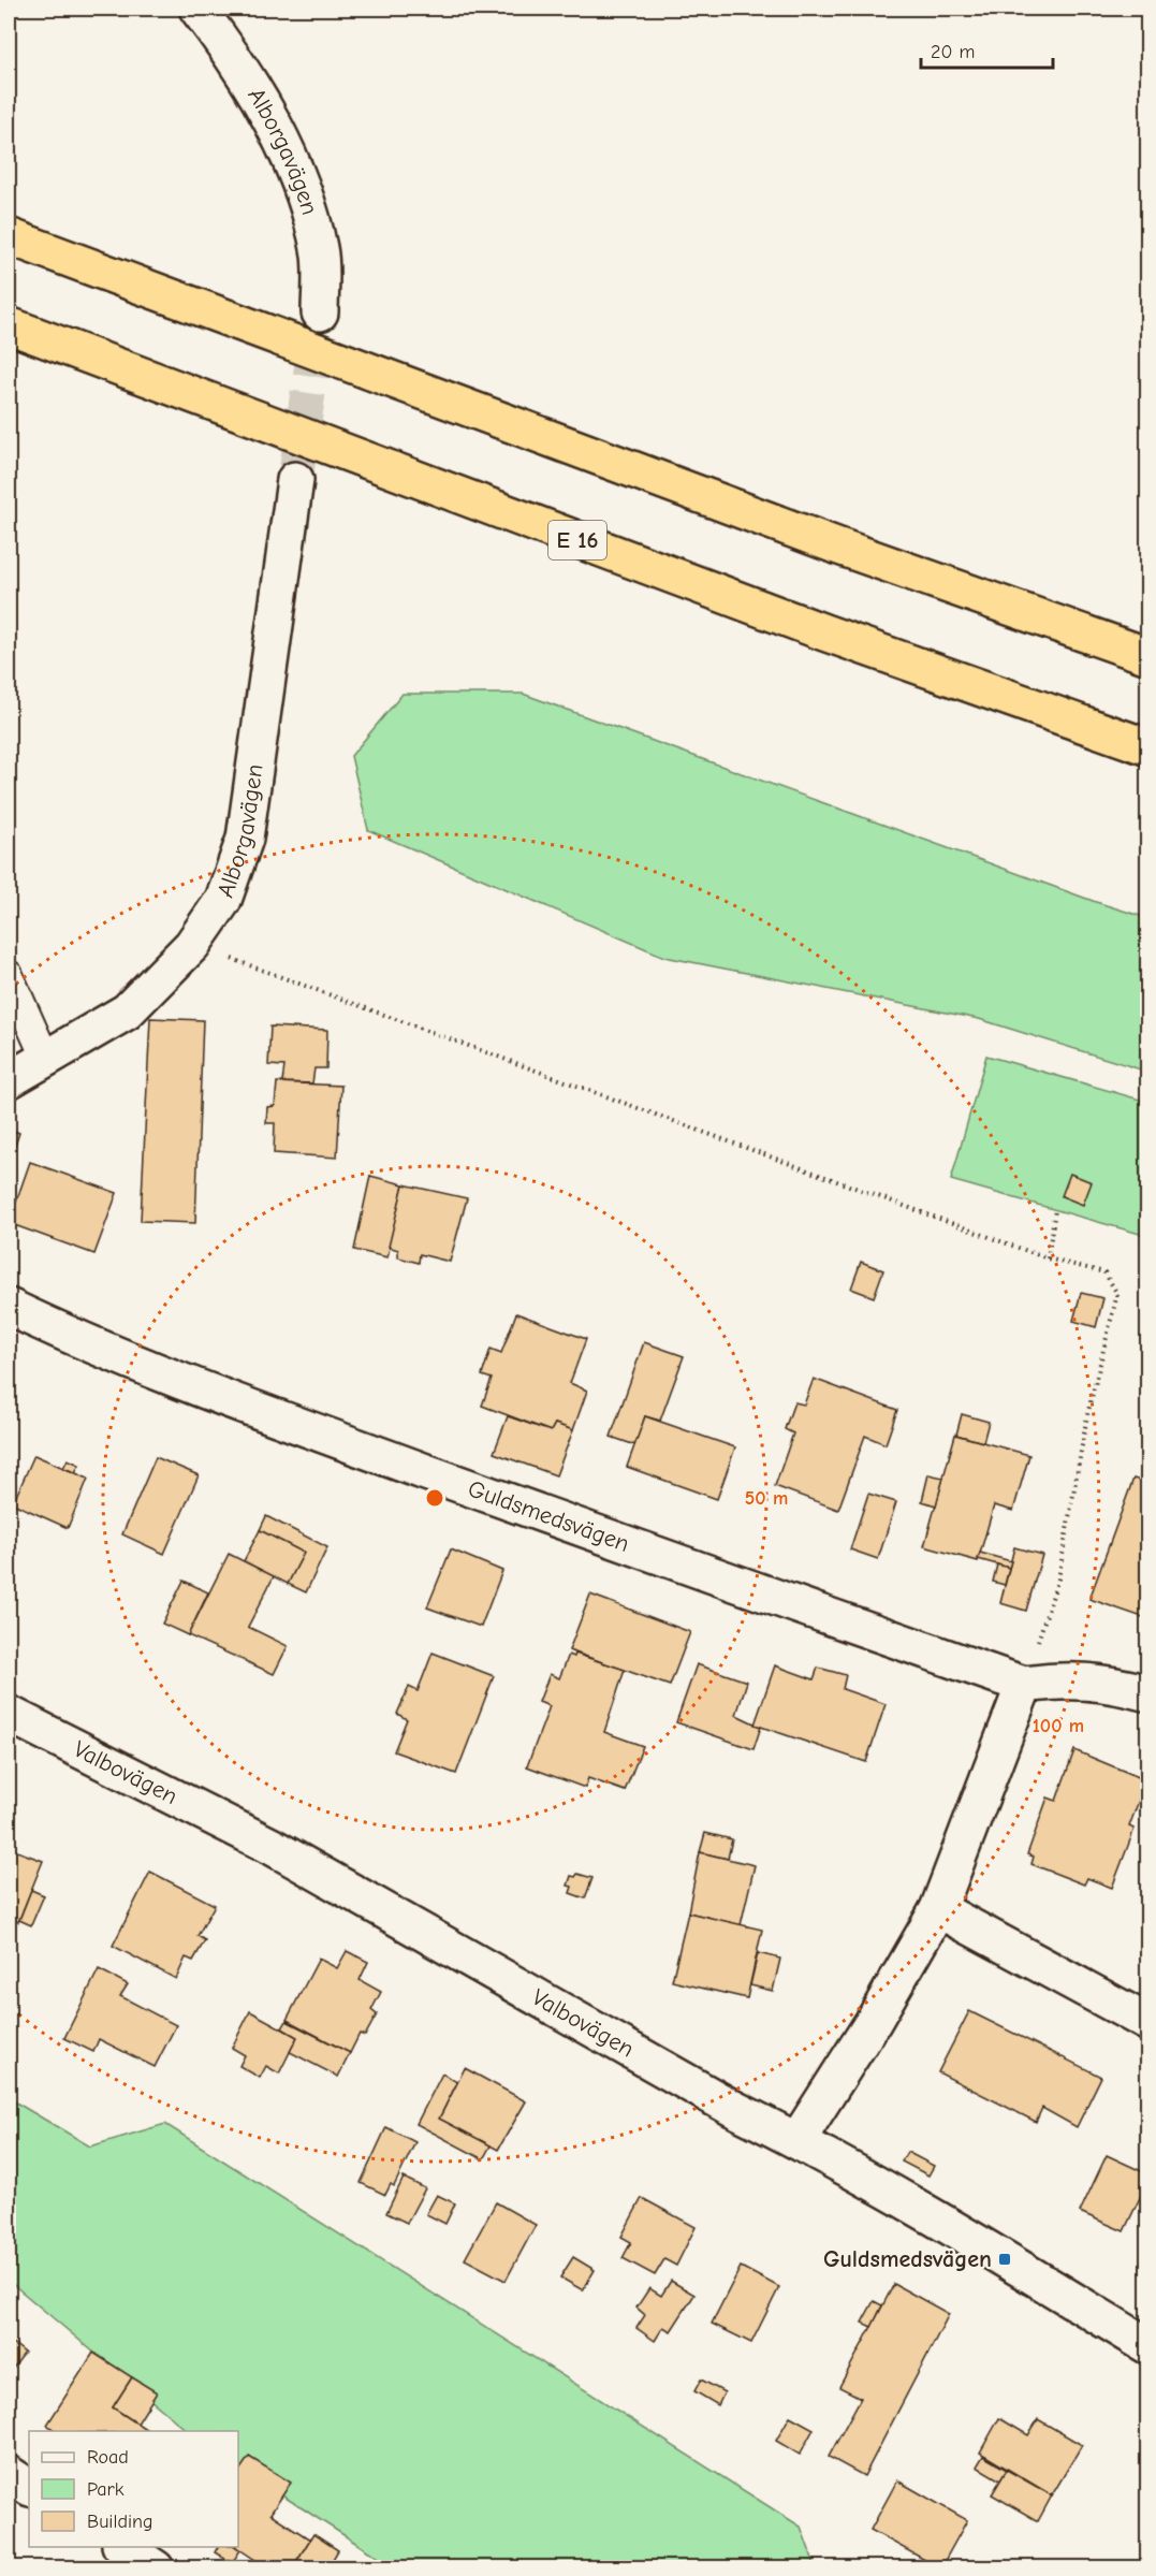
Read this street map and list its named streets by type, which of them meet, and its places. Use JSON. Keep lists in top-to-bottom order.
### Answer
{
  "streets": {
    "highway": ["E 16"],
    "street": ["Alborgavägen", "Guldsmedsvägen", "Valbovägen"]
  },
  "places": {
    "transit": ["Guldsmedsvägen"]
  },
  "legend": ["Road", "Park", "Building"],
  "scale_bar": "20 m",
  "rings": ["50 m", "100 m"]
}
